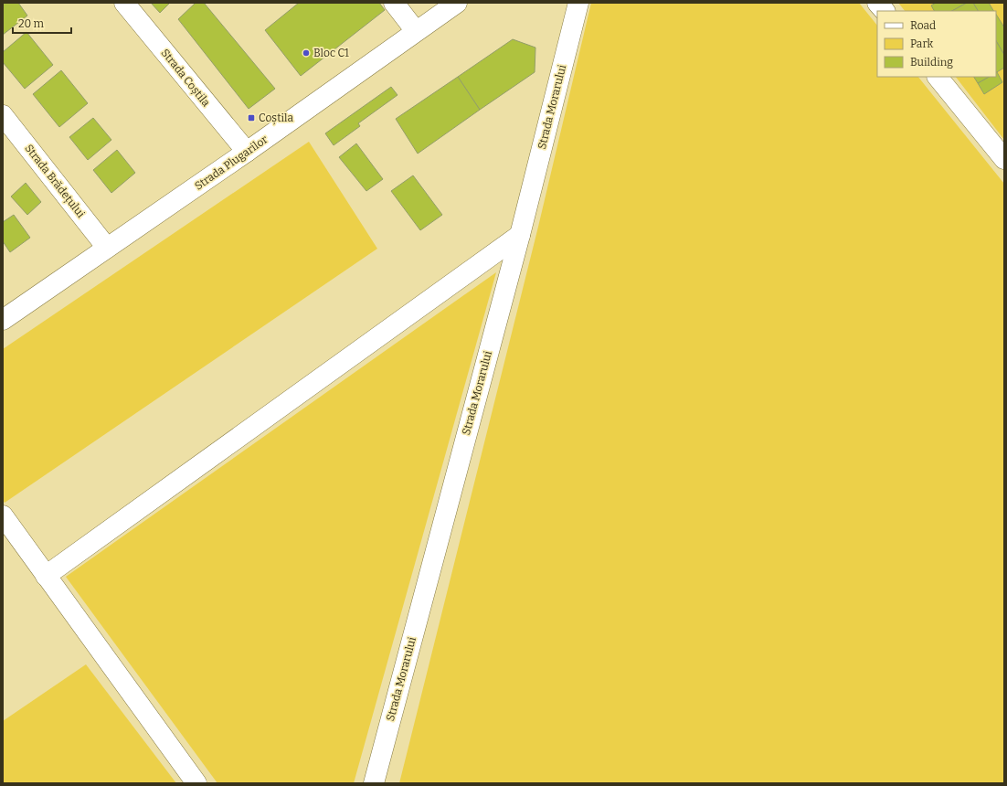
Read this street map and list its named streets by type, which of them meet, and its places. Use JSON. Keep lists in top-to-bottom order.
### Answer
{
  "streets": {
    "street": [
      "Strada Coștila",
      "Strada Morarului",
      "Strada Plugarilor",
      "Strada Brădețului"
    ]
  },
  "crossings": [
    ["Strada Coștila", "Strada Plugarilor"],
    ["Strada Plugarilor", "Strada Brădețului"]
  ],
  "places": {
    "other": ["Bloc C1"],
    "transit": ["Coștila"]
  },
  "legend": ["Road", "Park", "Building"],
  "scale_bar": "20 m"
}
